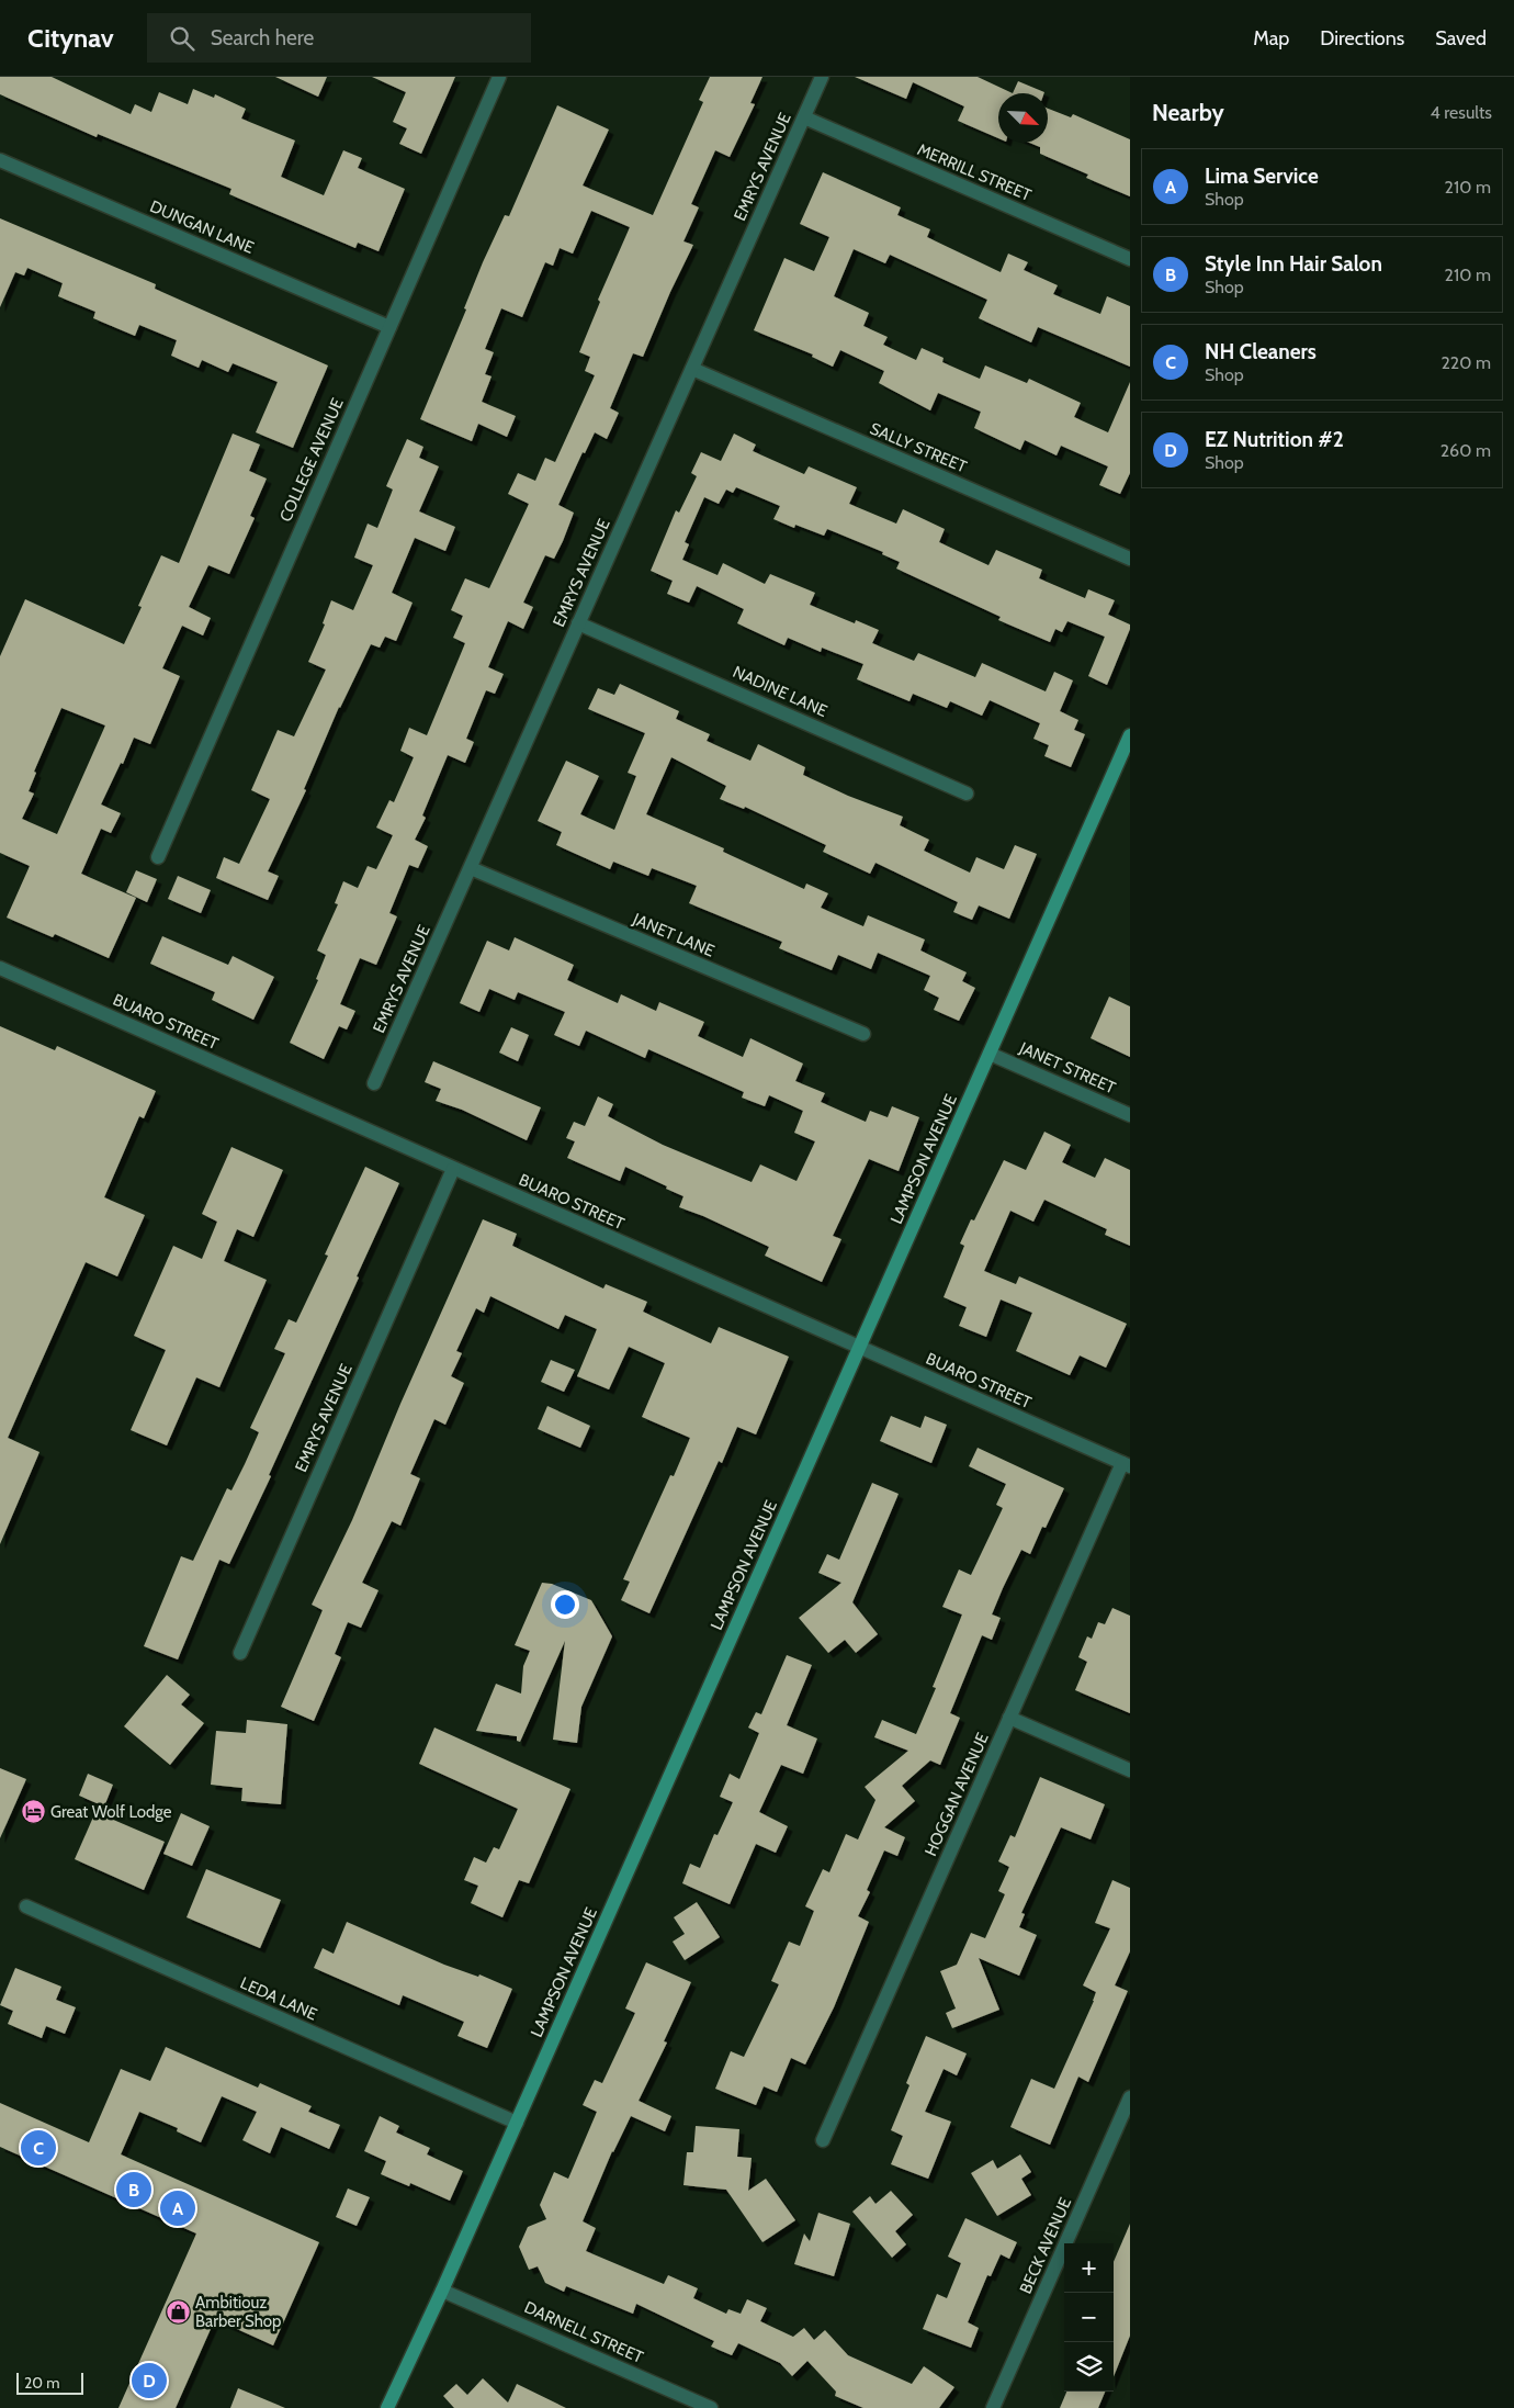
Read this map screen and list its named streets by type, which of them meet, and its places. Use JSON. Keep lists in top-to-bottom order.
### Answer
{
  "streets": {
    "street": [
      "EMRYS AVENUE",
      "MERRILL STREET",
      "DUNGAN LANE",
      "SALLY STREET",
      "COLLEGE AVENUE",
      "NADINE LANE",
      "JANET LANE",
      "BUARO STREET",
      "JANET STREET",
      "LAMPSON AVENUE",
      "HOGGAN AVENUE",
      "LEDA LANE",
      "BECK AVENUE",
      "DARNELL STREET"
    ]
  },
  "crossings": [
    ["EMRYS AVENUE", "MERRILL STREET"],
    ["EMRYS AVENUE", "SALLY STREET"],
    ["EMRYS AVENUE", "NADINE LANE"],
    ["EMRYS AVENUE", "JANET LANE"],
    ["EMRYS AVENUE", "BUARO STREET"],
    ["DUNGAN LANE", "COLLEGE AVENUE"],
    ["BUARO STREET", "LAMPSON AVENUE"],
    ["BUARO STREET", "HOGGAN AVENUE"],
    ["JANET STREET", "LAMPSON AVENUE"],
    ["LAMPSON AVENUE", "LEDA LANE"],
    ["LAMPSON AVENUE", "DARNELL STREET"]
  ],
  "places": {
    "hotel": ["Great Wolf Lodge"],
    "shop": ["Ambitiouz Barber Shop"]
  },
  "scale_bar": "20 m",
  "north": "bottom right",
  "page": {
    "header": "Citynav",
    "search": "Search here",
    "nav": ["Map", "Directions", "Saved"],
    "heading": ["Nearby", "4 results"],
    "list": [
      {
        "mark": "A",
        "name": "Lima Service",
        "note": "Shop",
        "value": "210 m"
      },
      {
        "mark": "B",
        "name": "Style Inn Hair Salon",
        "note": "Shop",
        "value": "210 m"
      },
      {
        "mark": "C",
        "name": "NH Cleaners",
        "note": "Shop",
        "value": "220 m"
      },
      {
        "mark": "D",
        "name": "EZ Nutrition #2",
        "note": "Shop",
        "value": "260 m"
      }
    ],
    "pins": [
      "C",
      "B",
      "A",
      "D"
    ],
    "map_buttons": ["+", "−"],
    "scale": "20 m"
  }
}
